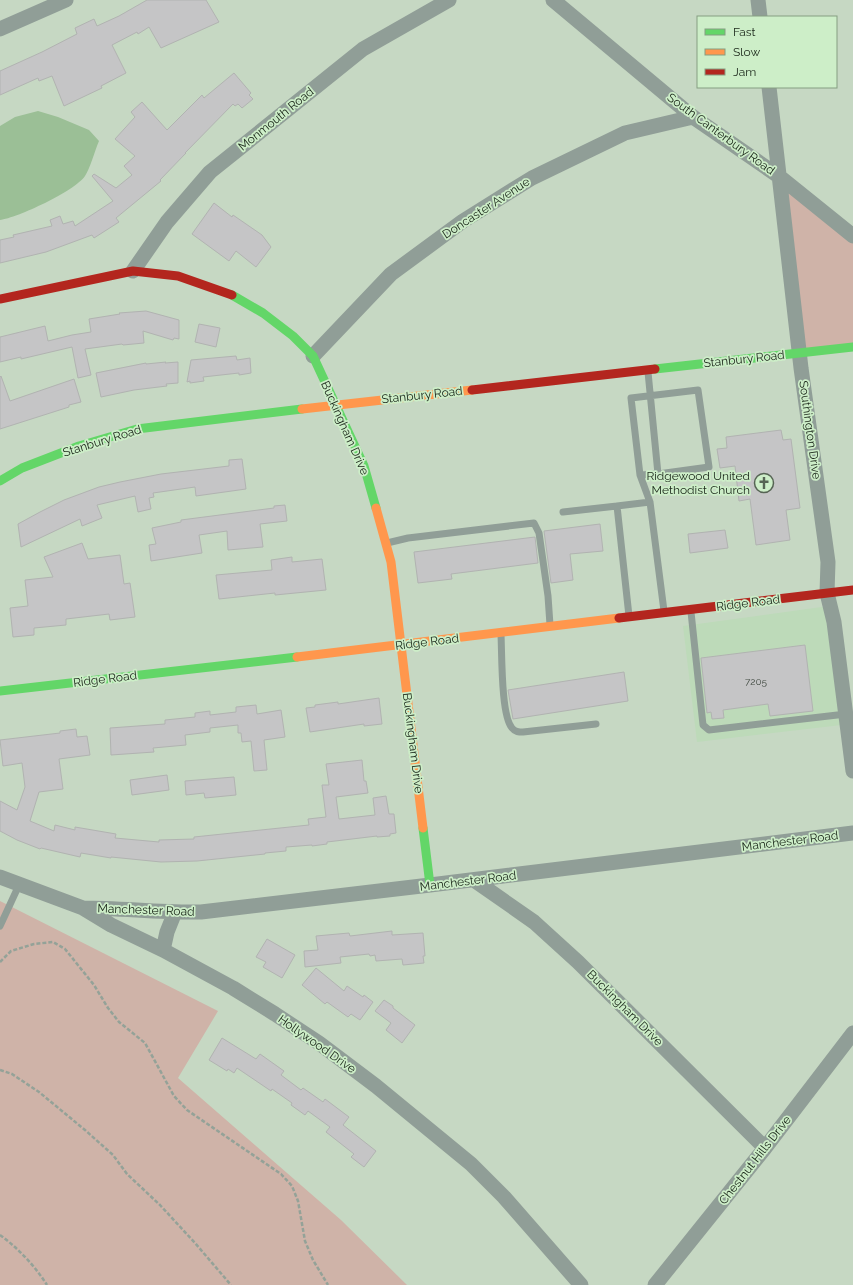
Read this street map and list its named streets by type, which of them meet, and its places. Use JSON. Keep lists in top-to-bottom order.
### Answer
{
  "streets": {
    "street": [
      "Monmouth Road",
      "South Canterbury Road",
      "Doncaster Avenue",
      "Stanbury Road",
      "Buckingham Drive",
      "Southington Drive",
      "Ridge Road",
      "Manchester Road",
      "Hollywood Drive",
      "Chestnut Hills Drive"
    ]
  },
  "crossings": [
    ["Monmouth Road", "Buckingham Drive"],
    ["South Canterbury Road", "Doncaster Avenue"],
    ["South Canterbury Road", "Southington Drive"],
    ["Doncaster Avenue", "Buckingham Drive"],
    ["Stanbury Road", "Buckingham Drive"],
    ["Stanbury Road", "Southington Drive"],
    ["Buckingham Drive", "Ridge Road"],
    ["Buckingham Drive", "Manchester Road"],
    ["Buckingham Drive", "Chestnut Hills Drive"],
    ["Southington Drive", "Ridge Road"],
    ["Manchester Road", "Hollywood Drive"]
  ],
  "places": {
    "church": ["Ridgewood United Methodist Church"]
  },
  "house_numbers": ["7205"],
  "legend": ["Fast", "Slow", "Jam"]
}
